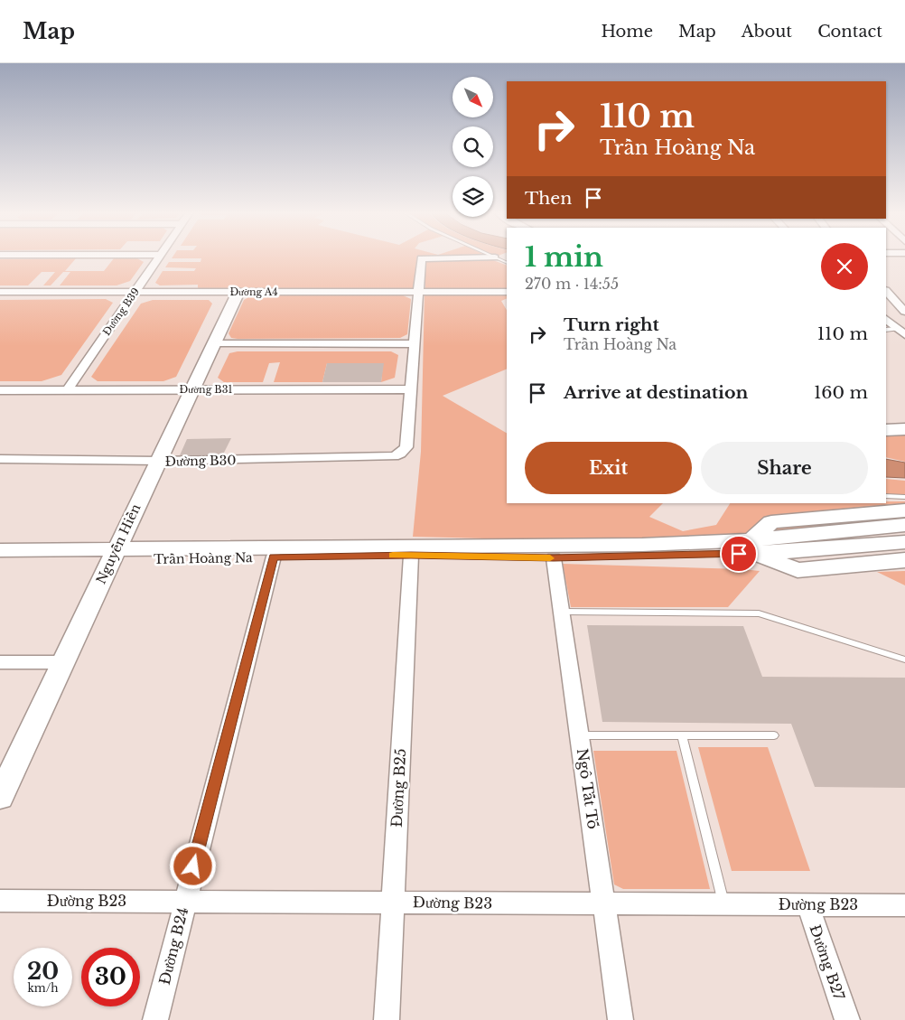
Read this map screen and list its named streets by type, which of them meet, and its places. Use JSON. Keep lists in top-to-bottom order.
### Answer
{
  "streets": {
    "main road": ["Nguyễn Hiền", "Trần Hoàng Na"],
    "street": [
      "Đường A4",
      "Đường B39",
      "Đường B31",
      "Đường B30",
      "Đường B25",
      "Ngô Tất Tố",
      "Đường B23",
      "Đường B24",
      "Đường B27"
    ]
  },
  "crossings": [
    ["Đường A4", "Đường B39"],
    ["Đường A4", "Nguyễn Hiền"],
    ["Đường B39", "Đường B31"],
    ["Đường B31", "Nguyễn Hiền"],
    ["Đường B30", "Nguyễn Hiền"],
    ["Nguyễn Hiền", "Trần Hoàng Na"],
    ["Trần Hoàng Na", "Đường B25"],
    ["Trần Hoàng Na", "Ngô Tất Tố"],
    ["Trần Hoàng Na", "Đường B24"],
    ["Đường B25", "Đường B23"],
    ["Ngô Tất Tố", "Đường B23"],
    ["Đường B23", "Đường B24"],
    ["Đường B23", "Đường B27"]
  ],
  "north": "bottom right",
  "page": {
    "header": "Map",
    "nav": [
      "Home",
      "Map",
      "About",
      "Contact"
    ],
    "turn": ["110 m", "Trần Hoàng Na"],
    "then": "Then",
    "heading": ["1 min", "270 m · 14:55"],
    "list": [
      {
        "name": "Turn right",
        "note": "Trần Hoàng Na",
        "value": "110 m"
      },
      {
        "name": "Arrive at destination",
        "value": "160 m"
      }
    ],
    "buttons": ["Exit", "Share"],
    "speed": "20 km/h",
    "limit": "30"
  }
}
